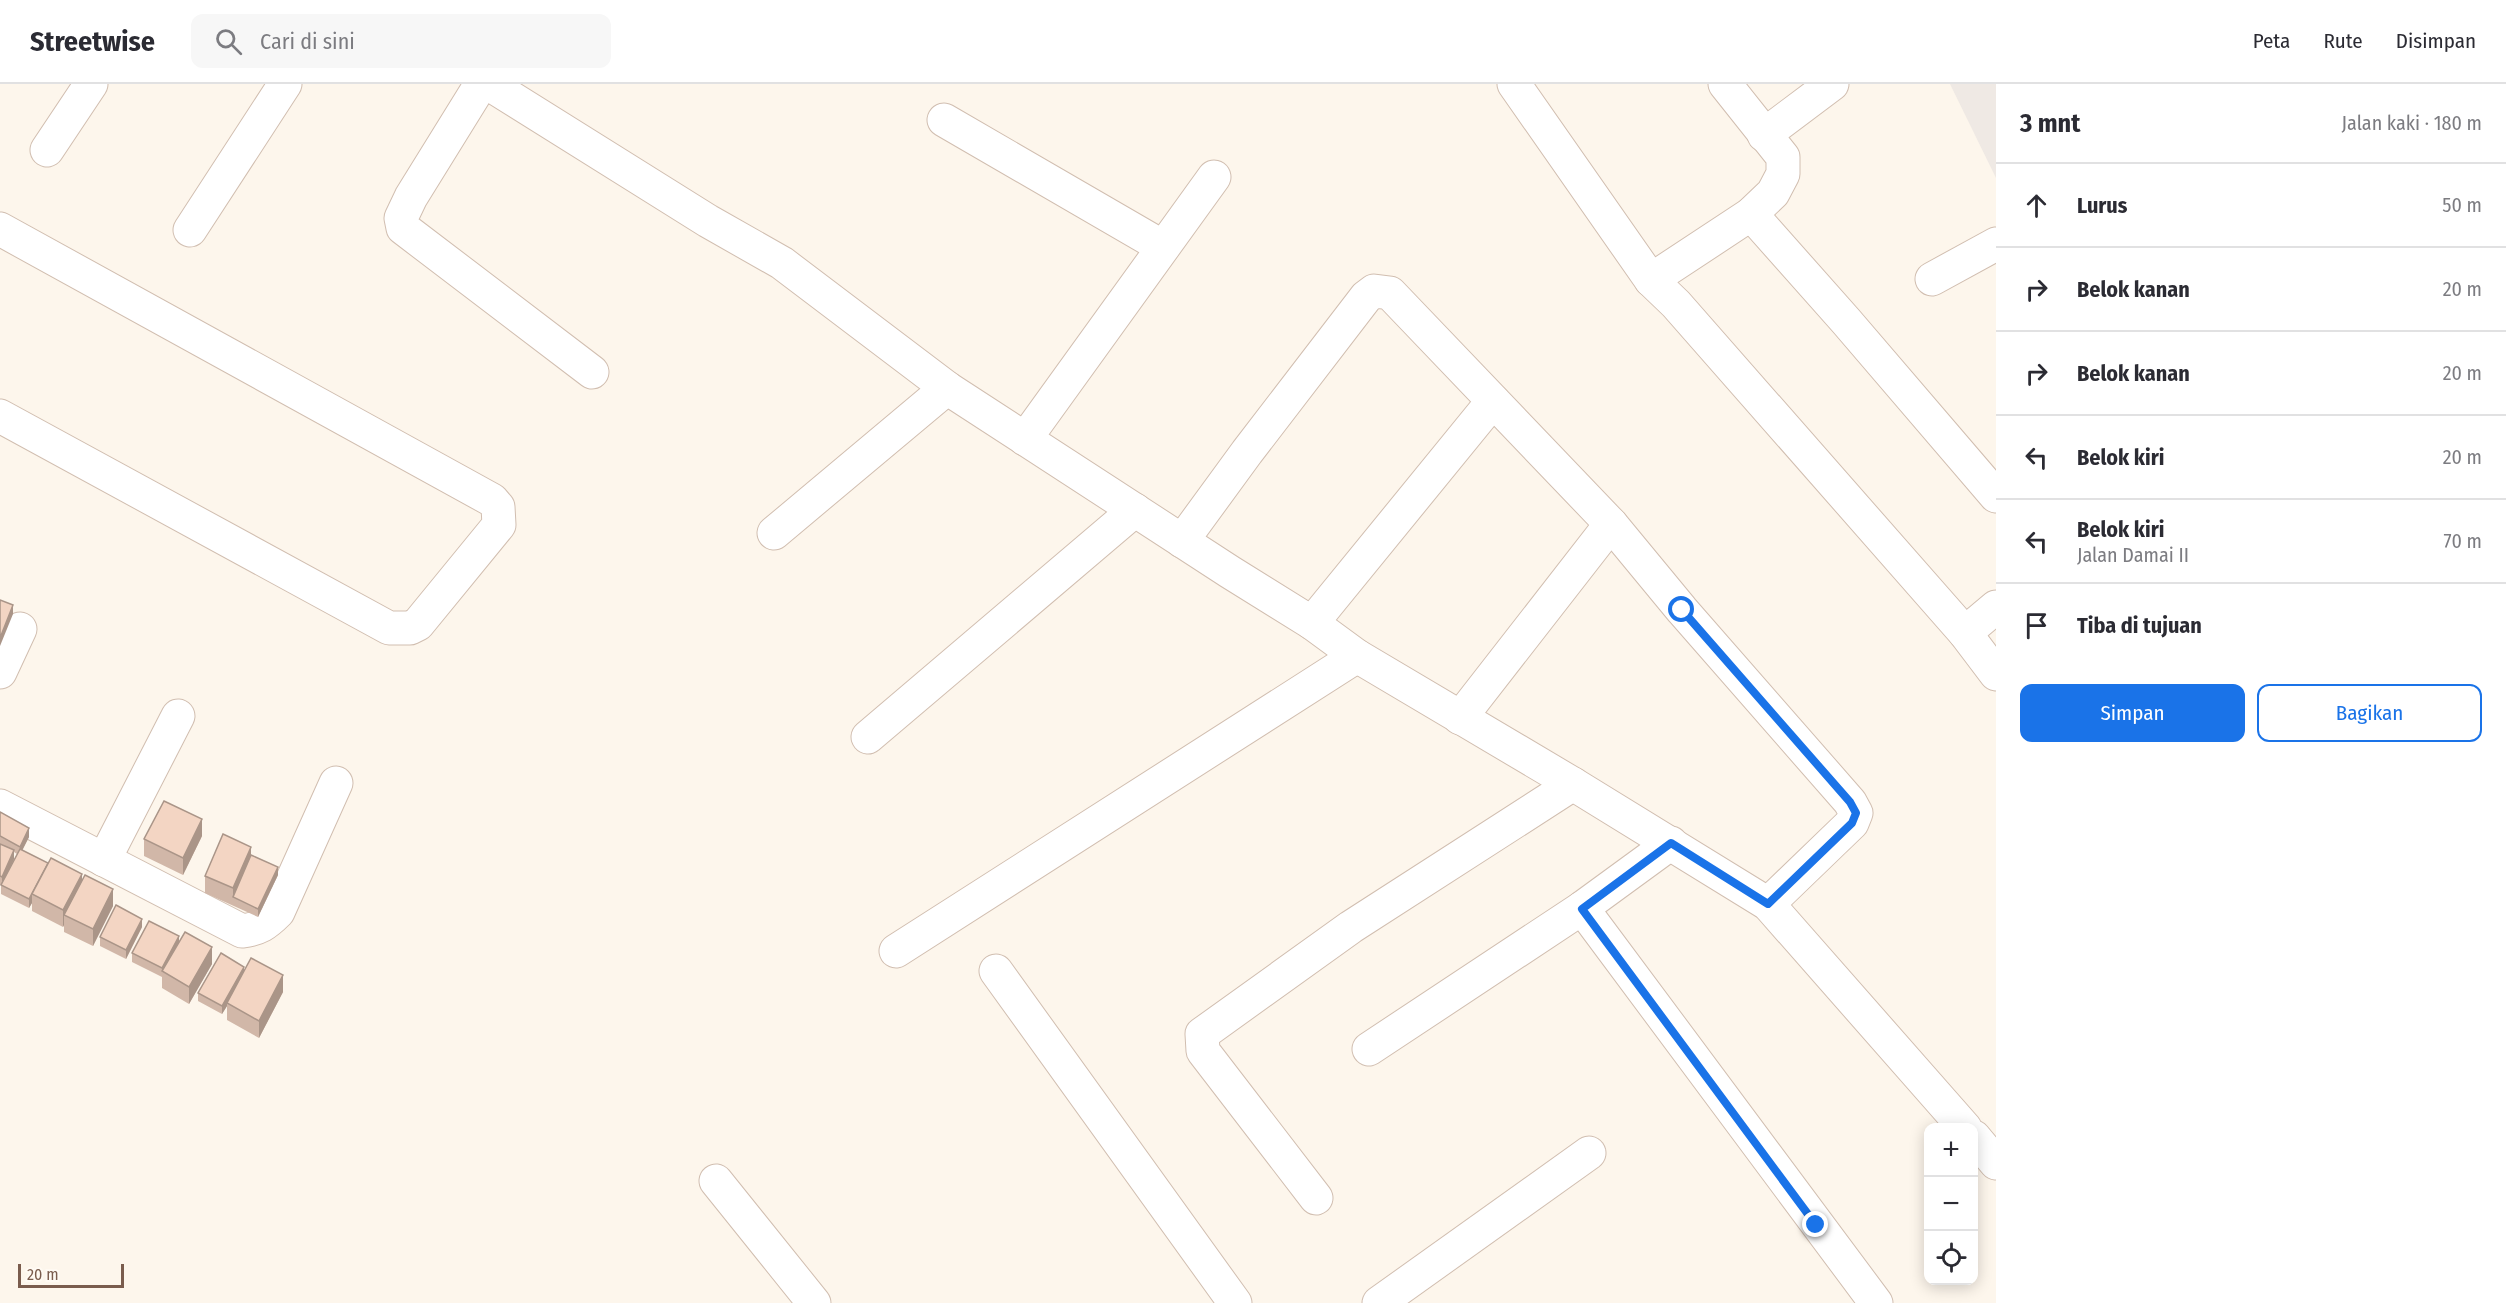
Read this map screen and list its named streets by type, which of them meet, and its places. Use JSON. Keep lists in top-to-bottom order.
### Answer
{
  "scale_bar": "20 m",
  "page": {
    "header": "Streetwise",
    "search": "Cari di sini",
    "nav": ["Peta", "Rute", "Disimpan"],
    "heading": ["3 mnt", "Jalan kaki · 180 m"],
    "list": [
      ["Lurus", "50 m"],
      ["Belok kanan", "20 m"],
      ["Belok kanan", "20 m"],
      ["Belok kiri", "20 m"],
      ["Belok kiri", "Jalan Damai II", "70 m"],
      "Tiba di tujuan"
    ],
    "buttons": ["Simpan", "Bagikan"],
    "map_buttons": ["+", "−"],
    "scale": "20 m"
  }
}
